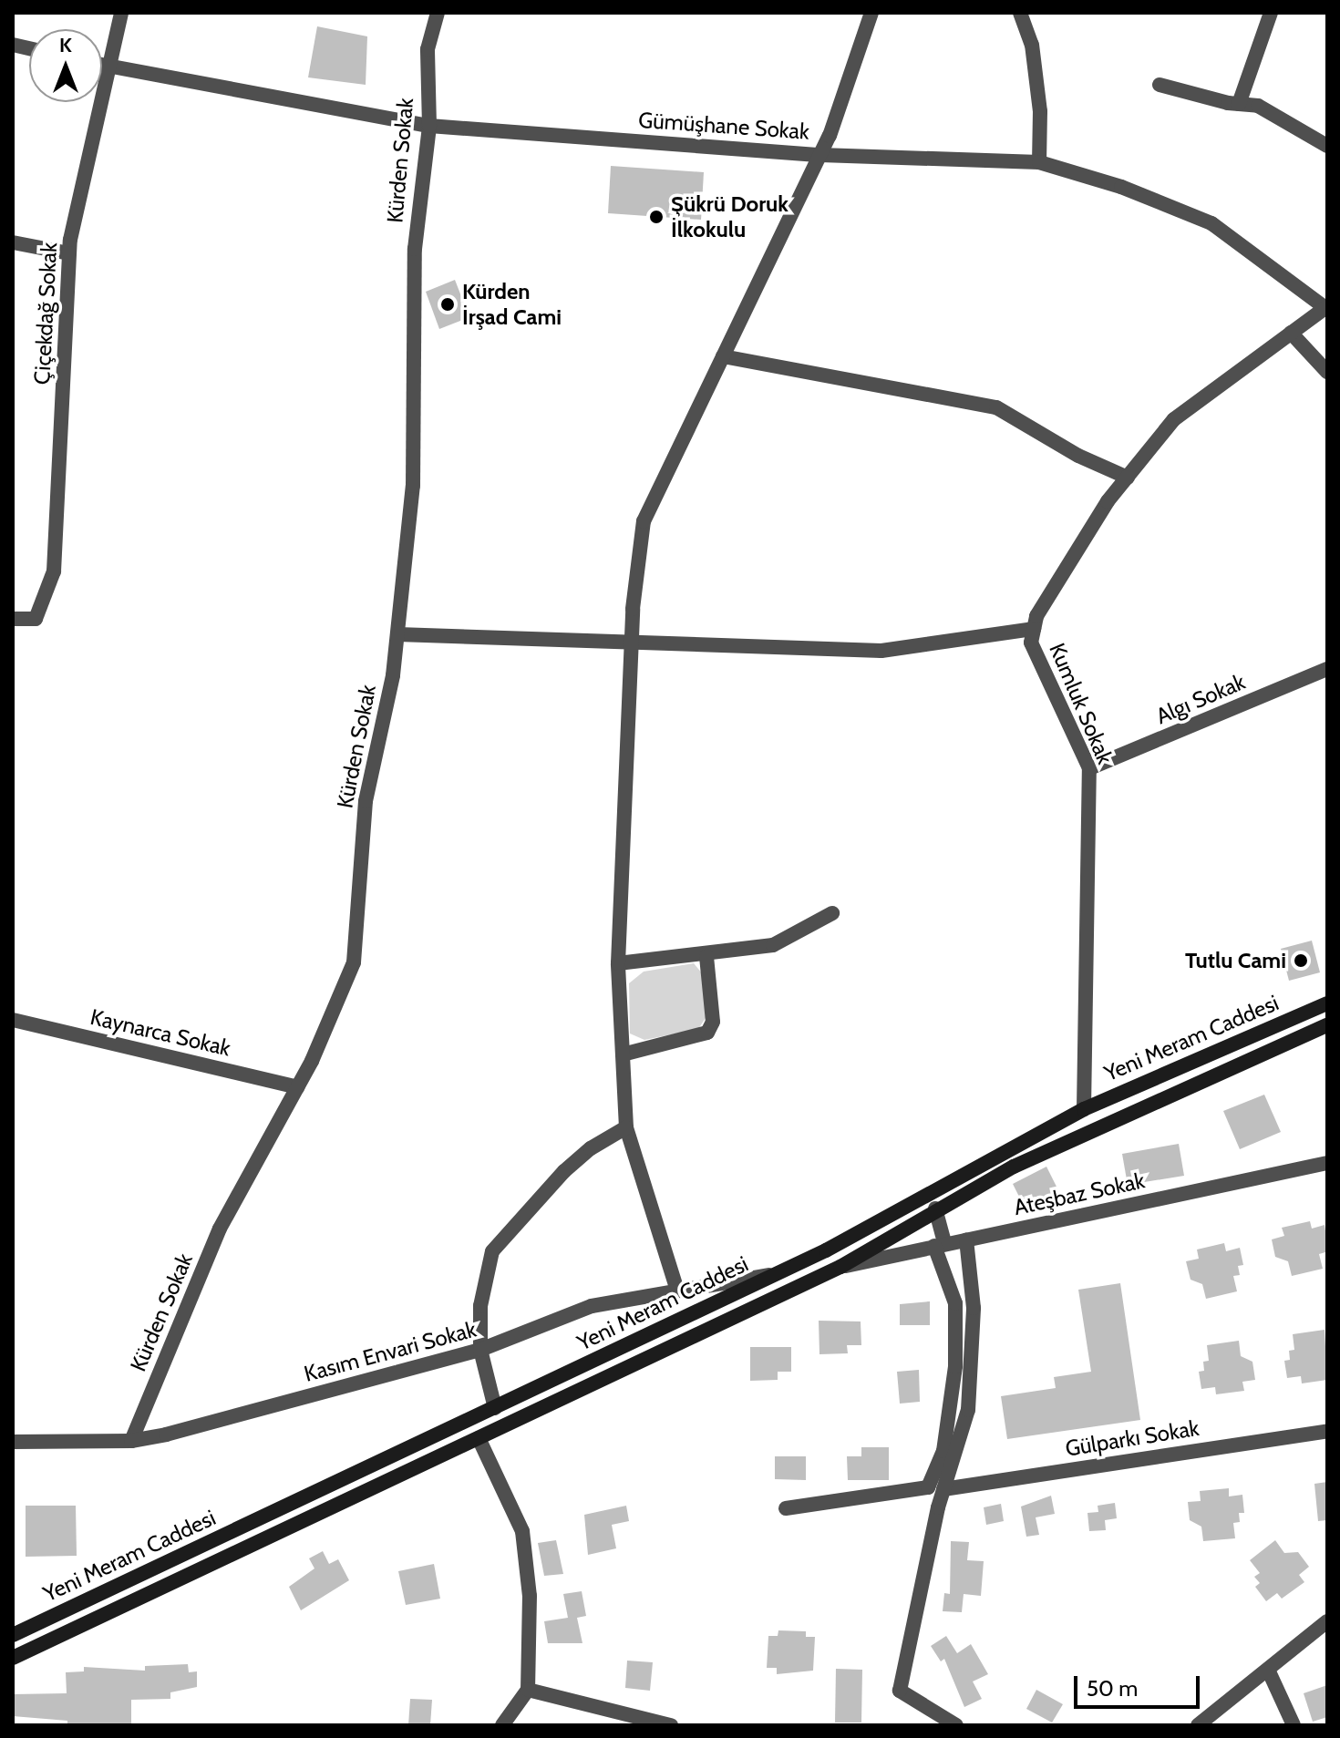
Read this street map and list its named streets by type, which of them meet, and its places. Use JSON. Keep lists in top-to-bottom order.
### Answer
{
  "streets": {
    "main road": ["Yeni Meram Caddesi"],
    "street": [
      "Gümüşhane Sokak",
      "Kürden Sokak",
      "Çiçekdağ Sokak",
      "Algı Sokak",
      "Kumluk Sokak",
      "Kaynarca Sokak",
      "Ateşbaz Sokak",
      "Kasım Envari Sokak",
      "Gülparkı Sokak"
    ]
  },
  "crossings": [
    ["Gümüşhane Sokak", "Kürden Sokak"],
    ["Gümüşhane Sokak", "Çiçekdağ Sokak"],
    ["Gümüşhane Sokak", "Kumluk Sokak"],
    ["Kürden Sokak", "Kaynarca Sokak"],
    ["Kürden Sokak", "Kasım Envari Sokak"],
    ["Algı Sokak", "Kumluk Sokak"],
    ["Kumluk Sokak", "Yeni Meram Caddesi"],
    ["Yeni Meram Caddesi", "Ateşbaz Sokak"],
    ["Yeni Meram Caddesi", "Kasım Envari Sokak"]
  ],
  "places": ["Şükrü Doruk İlkokulu", "Kürden İrşad Cami", "Tutlu Cami"],
  "scale_bar": "50 m",
  "north": "top"
}
